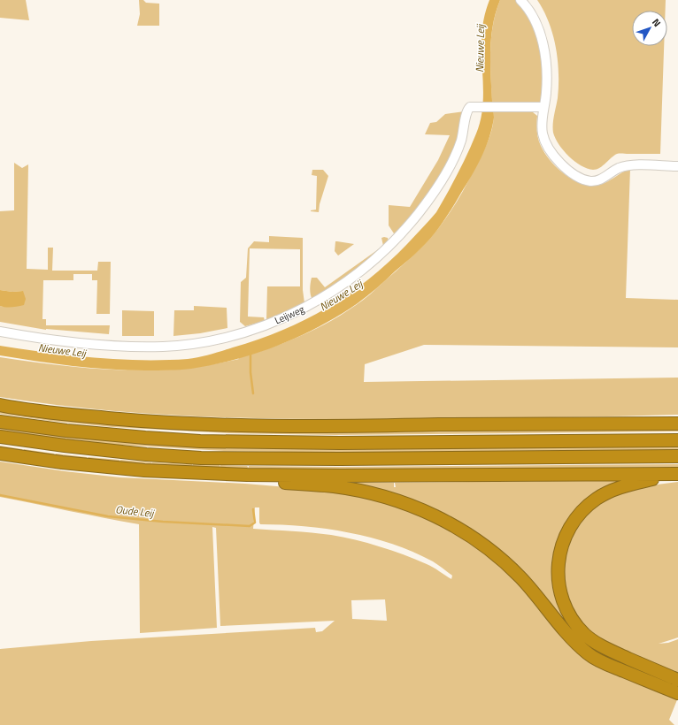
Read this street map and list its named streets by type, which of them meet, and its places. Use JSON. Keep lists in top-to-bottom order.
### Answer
{
  "streets": {
    "street": ["Leijweg"]
  },
  "water": ["Nieuwe Leij", "Oude Leij"],
  "north": "top right"
}
